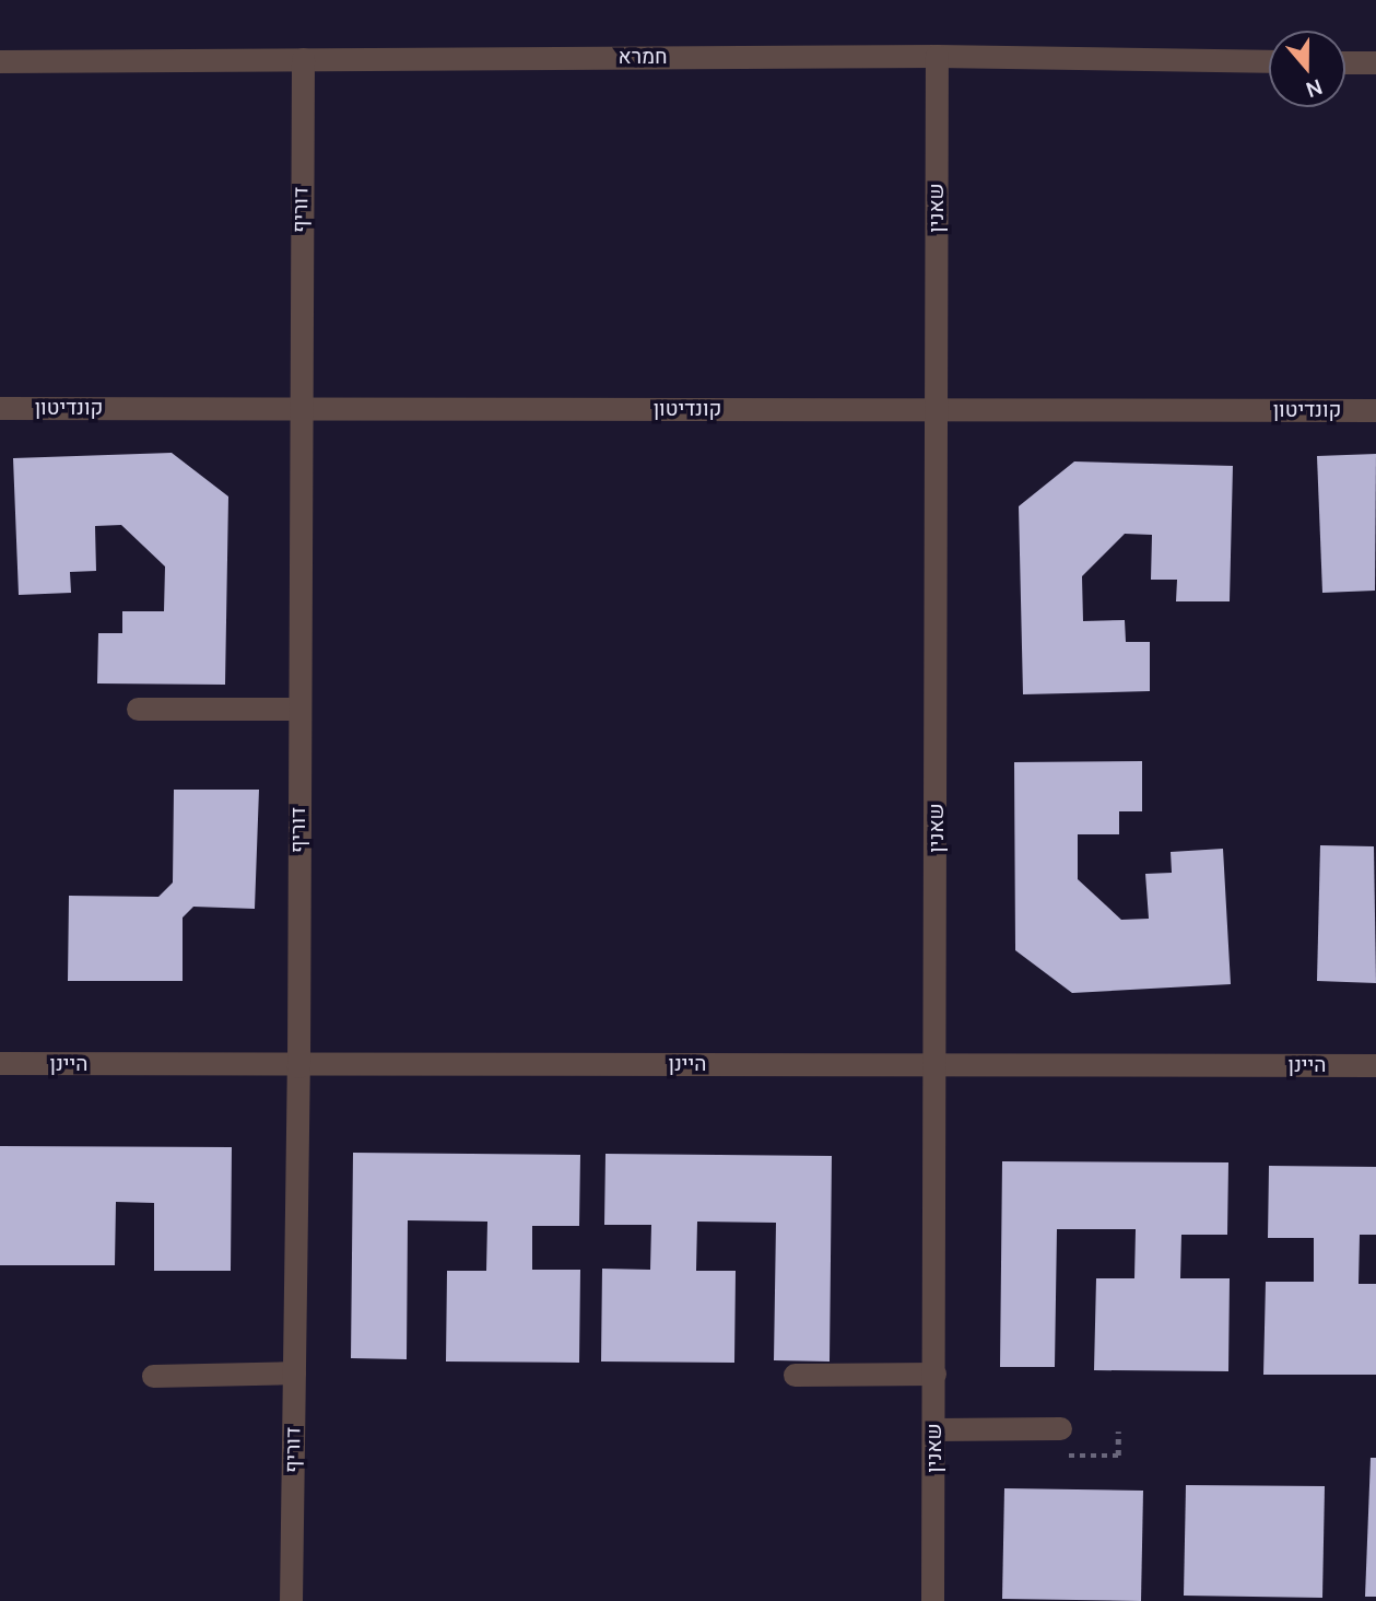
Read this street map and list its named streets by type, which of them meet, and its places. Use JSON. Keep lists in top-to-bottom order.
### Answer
{
  "streets": {
    "street": [
      "חמרא",
      "שאנין",
      "דוריף",
      "קונדיטון",
      "היינן"
    ]
  },
  "crossings": [
    ["חמרא", "שאנין"],
    ["חמרא", "דוריף"],
    ["שאנין", "קונדיטון"],
    ["שאנין", "היינן"],
    ["דוריף", "קונדיטון"],
    ["דוריף", "היינן"]
  ],
  "north": "bottom"
}
